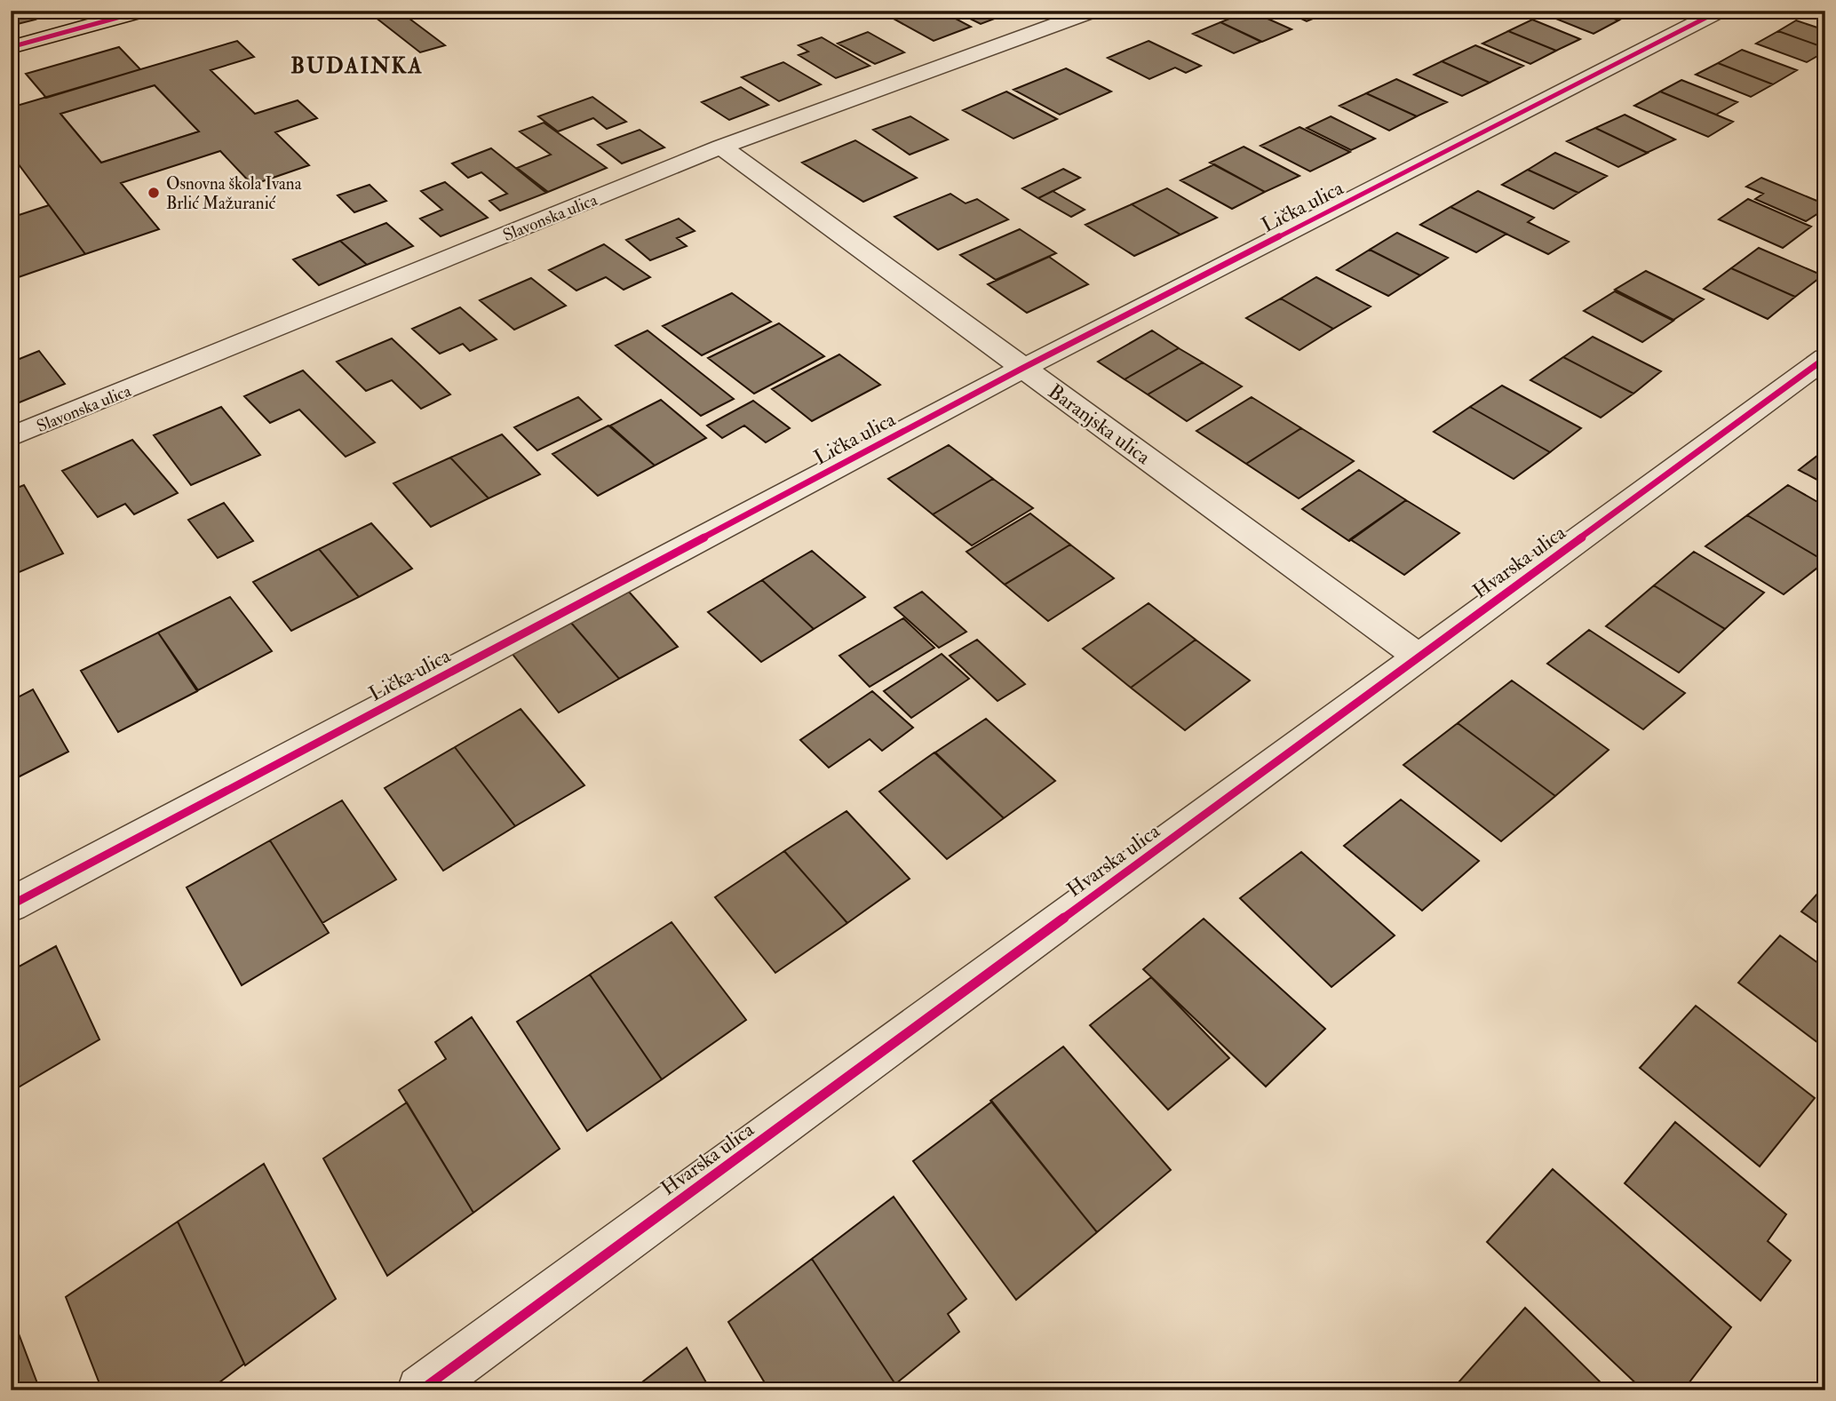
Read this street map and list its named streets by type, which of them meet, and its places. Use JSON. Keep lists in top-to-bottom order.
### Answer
{
  "streets": {
    "street": [
      "Lička ulica",
      "Slavonska ulica",
      "Baranjska ulica",
      "Hvarska ulica"
    ]
  },
  "crossings": [
    ["Lička ulica", "Baranjska ulica"],
    ["Slavonska ulica", "Baranjska ulica"],
    ["Baranjska ulica", "Hvarska ulica"]
  ],
  "districts": ["BUDAINKA"],
  "places": ["Osnovna škola Ivana Brlić Mažuranić"]
}
